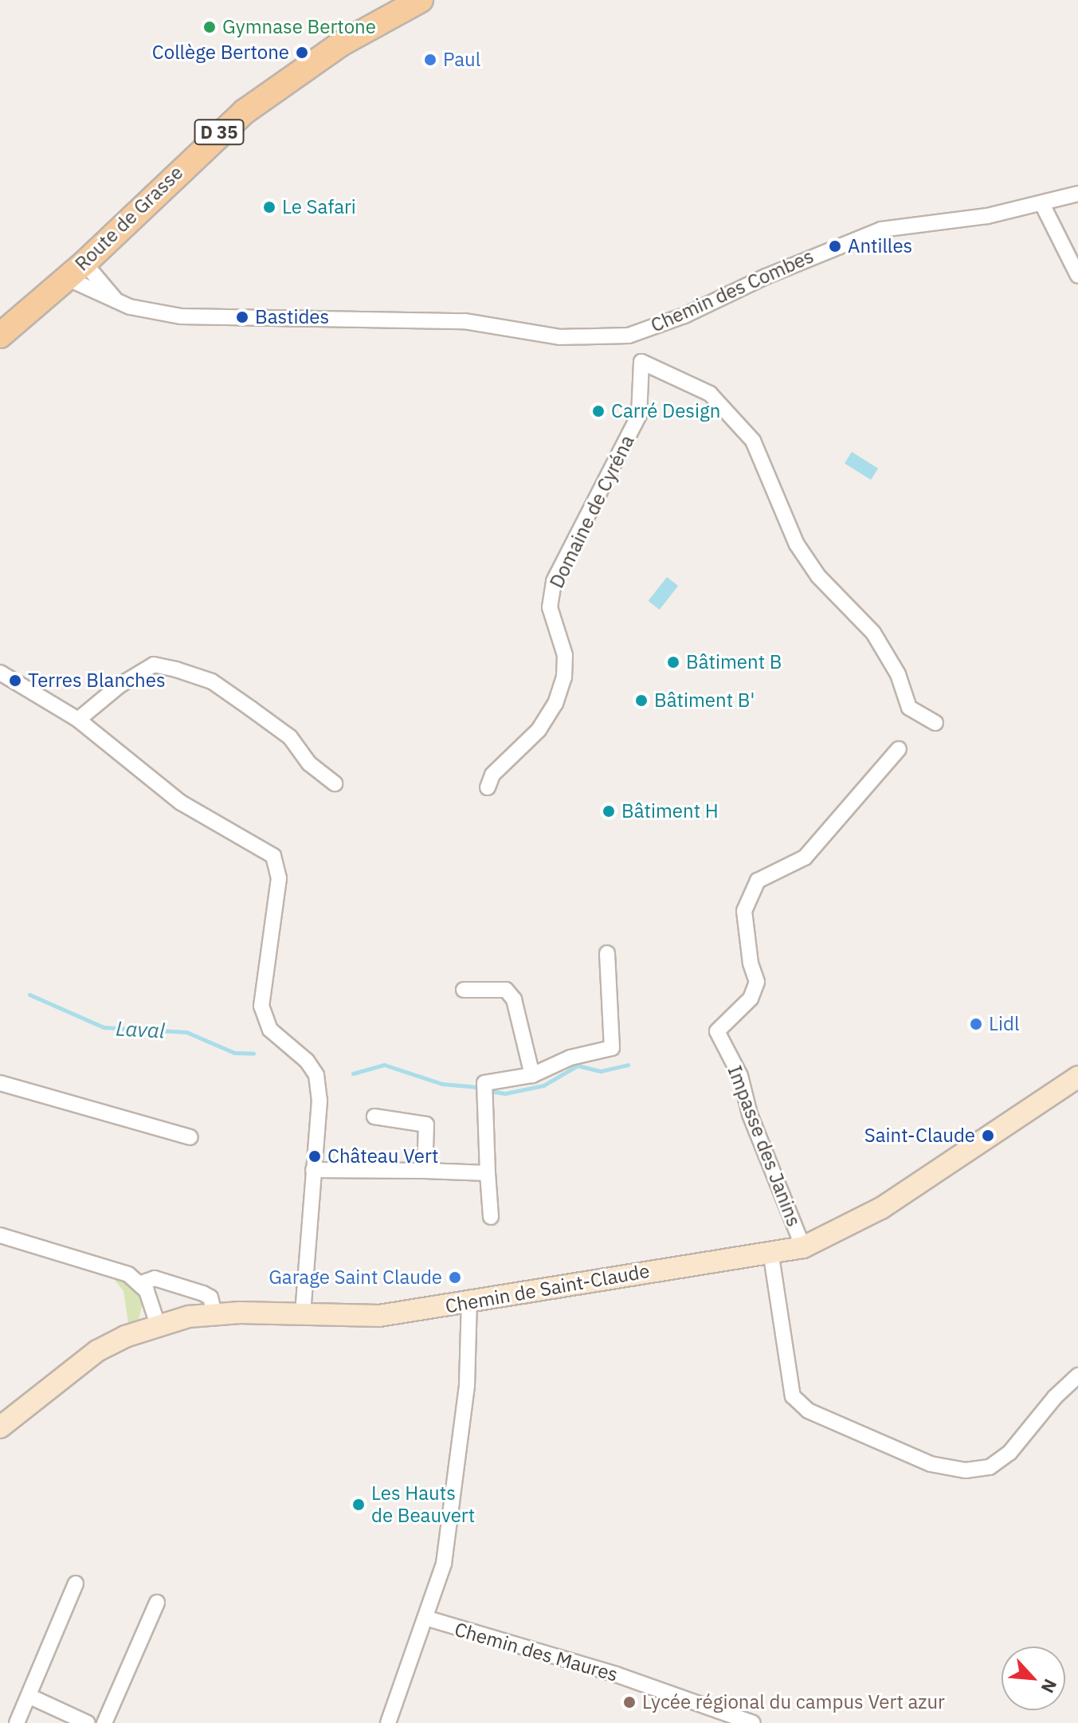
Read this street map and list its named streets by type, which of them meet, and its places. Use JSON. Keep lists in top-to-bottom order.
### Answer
{
  "streets": {
    "main road": ["D 35", "Route de Grasse"],
    "street": [
      "Chemin des Combes",
      "Domaine de Cyréna",
      "Impasse des Janins",
      "Chemin de Saint-Claude",
      "Chemin des Maures"
    ]
  },
  "crossings": [
    ["Route de Grasse", "Chemin des Combes"],
    ["Impasse des Janins", "Chemin de Saint-Claude"]
  ],
  "water": ["Laval"],
  "places": [
    "Gymnase Bertone",
    "Collège Bertone",
    "Paul",
    "Le Safari",
    "Antilles",
    "Bastides",
    "Carré Design",
    "Bâtiment B",
    "Terres Blanches",
    "Bâtiment B'",
    "Bâtiment H",
    "Lidl",
    "Saint-Claude",
    "Château Vert",
    "Garage Saint Claude",
    "Les Hauts de Beauvert",
    "Lycée régional du campus Vert azur"
  ],
  "north": "bottom right"
}
